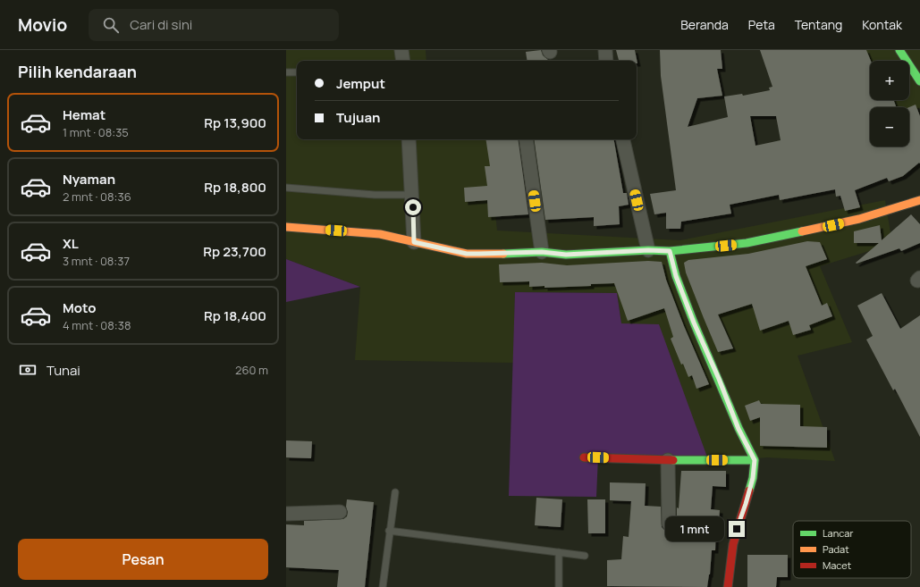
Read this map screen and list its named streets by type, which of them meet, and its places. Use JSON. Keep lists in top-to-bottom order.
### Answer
{
  "legend": ["Lancar", "Padat", "Macet"],
  "page": {
    "header": "Movio",
    "search": "Cari di sini",
    "nav": [
      "Beranda",
      "Peta",
      "Tentang",
      "Kontak"
    ],
    "heading": "Pilih kendaraan",
    "map_buttons": ["+", "−"],
    "banner": ["Jemput", "Tujuan"],
    "list": [
      {
        "name": "Hemat",
        "note": "1 mnt · 08:35",
        "value": "Rp 13,900"
      },
      {
        "name": "Nyaman",
        "note": "2 mnt · 08:36",
        "value": "Rp 18,800"
      },
      {
        "name": "XL",
        "note": "3 mnt · 08:37",
        "value": "Rp 23,700"
      },
      {
        "name": "Moto",
        "note": "4 mnt · 08:38",
        "value": "Rp 18,400"
      }
    ],
    "pay": ["Tunai", "260 m"],
    "bubble": "1 mnt",
    "buttons": "Pesan"
  }
}
